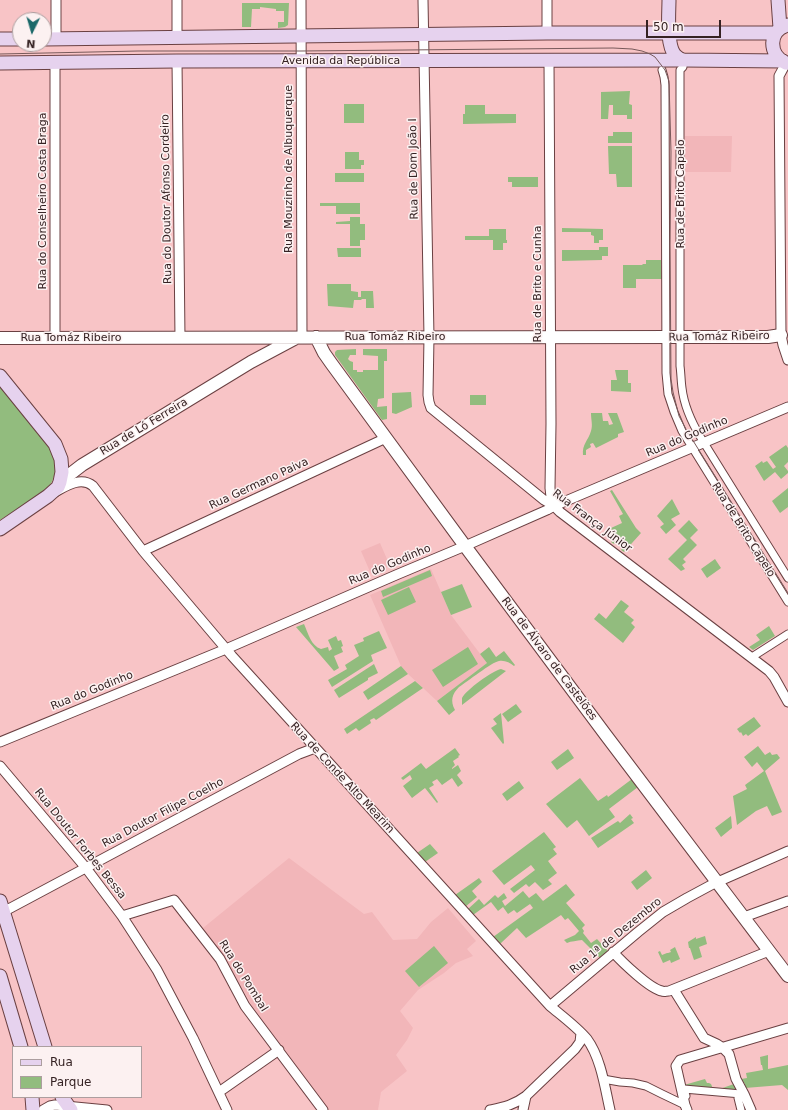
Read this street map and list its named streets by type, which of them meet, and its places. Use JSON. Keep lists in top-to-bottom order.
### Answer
{
  "streets": {
    "main road": ["Avenida da República", "Rua de Ló Ferreira"],
    "street": [
      "Rua Mouzinho de Albuquerque",
      "Rua de Dom João I",
      "Rua de Brito Capelo",
      "Rua do Doutor Afonso Cordeiro",
      "Rua do Conselheiro Costa Braga",
      "Rua de Brito e Cunha",
      "Rua Tomáz Ribeiro",
      "Rua do Godinho",
      "Rua Germano Paiva",
      "Rua França Júnior",
      "Rua de Álvaro de Castelões",
      "Rua de Conde Alto Mearim",
      "Rua Doutor Filipe Coelho",
      "Rua Doutor Forbes Bessa",
      "Rua 1ª de Dezembro",
      "Rua do Pombal"
    ]
  },
  "crossings": [
    ["Avenida da República", "Rua Mouzinho de Albuquerque"],
    ["Avenida da República", "Rua de Dom João I"],
    ["Avenida da República", "Rua de Brito Capelo"],
    ["Avenida da República", "Rua do Doutor Afonso Cordeiro"],
    ["Avenida da República", "Rua do Conselheiro Costa Braga"],
    ["Avenida da República", "Rua de Brito e Cunha"],
    ["Rua Mouzinho de Albuquerque", "Rua Tomáz Ribeiro"],
    ["Rua Mouzinho de Albuquerque", "Rua de Ló Ferreira"],
    ["Rua de Dom João I", "Rua Tomáz Ribeiro"],
    ["Rua de Dom João I", "Rua França Júnior"],
    ["Rua de Brito Capelo", "Rua Tomáz Ribeiro"],
    ["Rua de Brito Capelo", "Rua do Godinho"],
    ["Rua do Doutor Afonso Cordeiro", "Rua Tomáz Ribeiro"],
    ["Rua do Conselheiro Costa Braga", "Rua Tomáz Ribeiro"],
    ["Rua de Brito e Cunha", "Rua Tomáz Ribeiro"],
    ["Rua de Brito e Cunha", "Rua do Godinho"],
    ["Rua de Brito e Cunha", "Rua França Júnior"],
    ["Rua Tomáz Ribeiro", "Rua de Ló Ferreira"],
    ["Rua Tomáz Ribeiro", "Rua França Júnior"],
    ["Rua Tomáz Ribeiro", "Rua de Álvaro de Castelões"],
    ["Rua de Ló Ferreira", "Rua de Conde Alto Mearim"],
    ["Rua do Godinho", "Rua França Júnior"],
    ["Rua do Godinho", "Rua de Álvaro de Castelões"],
    ["Rua do Godinho", "Rua de Conde Alto Mearim"],
    ["Rua Germano Paiva", "Rua de Álvaro de Castelões"],
    ["Rua Germano Paiva", "Rua de Conde Alto Mearim"],
    ["Rua de Álvaro de Castelões", "Rua 1ª de Dezembro"],
    ["Rua de Conde Alto Mearim", "Rua Doutor Filipe Coelho"],
    ["Rua de Conde Alto Mearim", "Rua 1ª de Dezembro"],
    ["Rua Doutor Filipe Coelho", "Rua Doutor Forbes Bessa"],
    ["Rua Doutor Forbes Bessa", "Rua do Pombal"]
  ],
  "legend": ["Rua", "Parque"],
  "scale_bar": "50 m",
  "north": "bottom"
}
